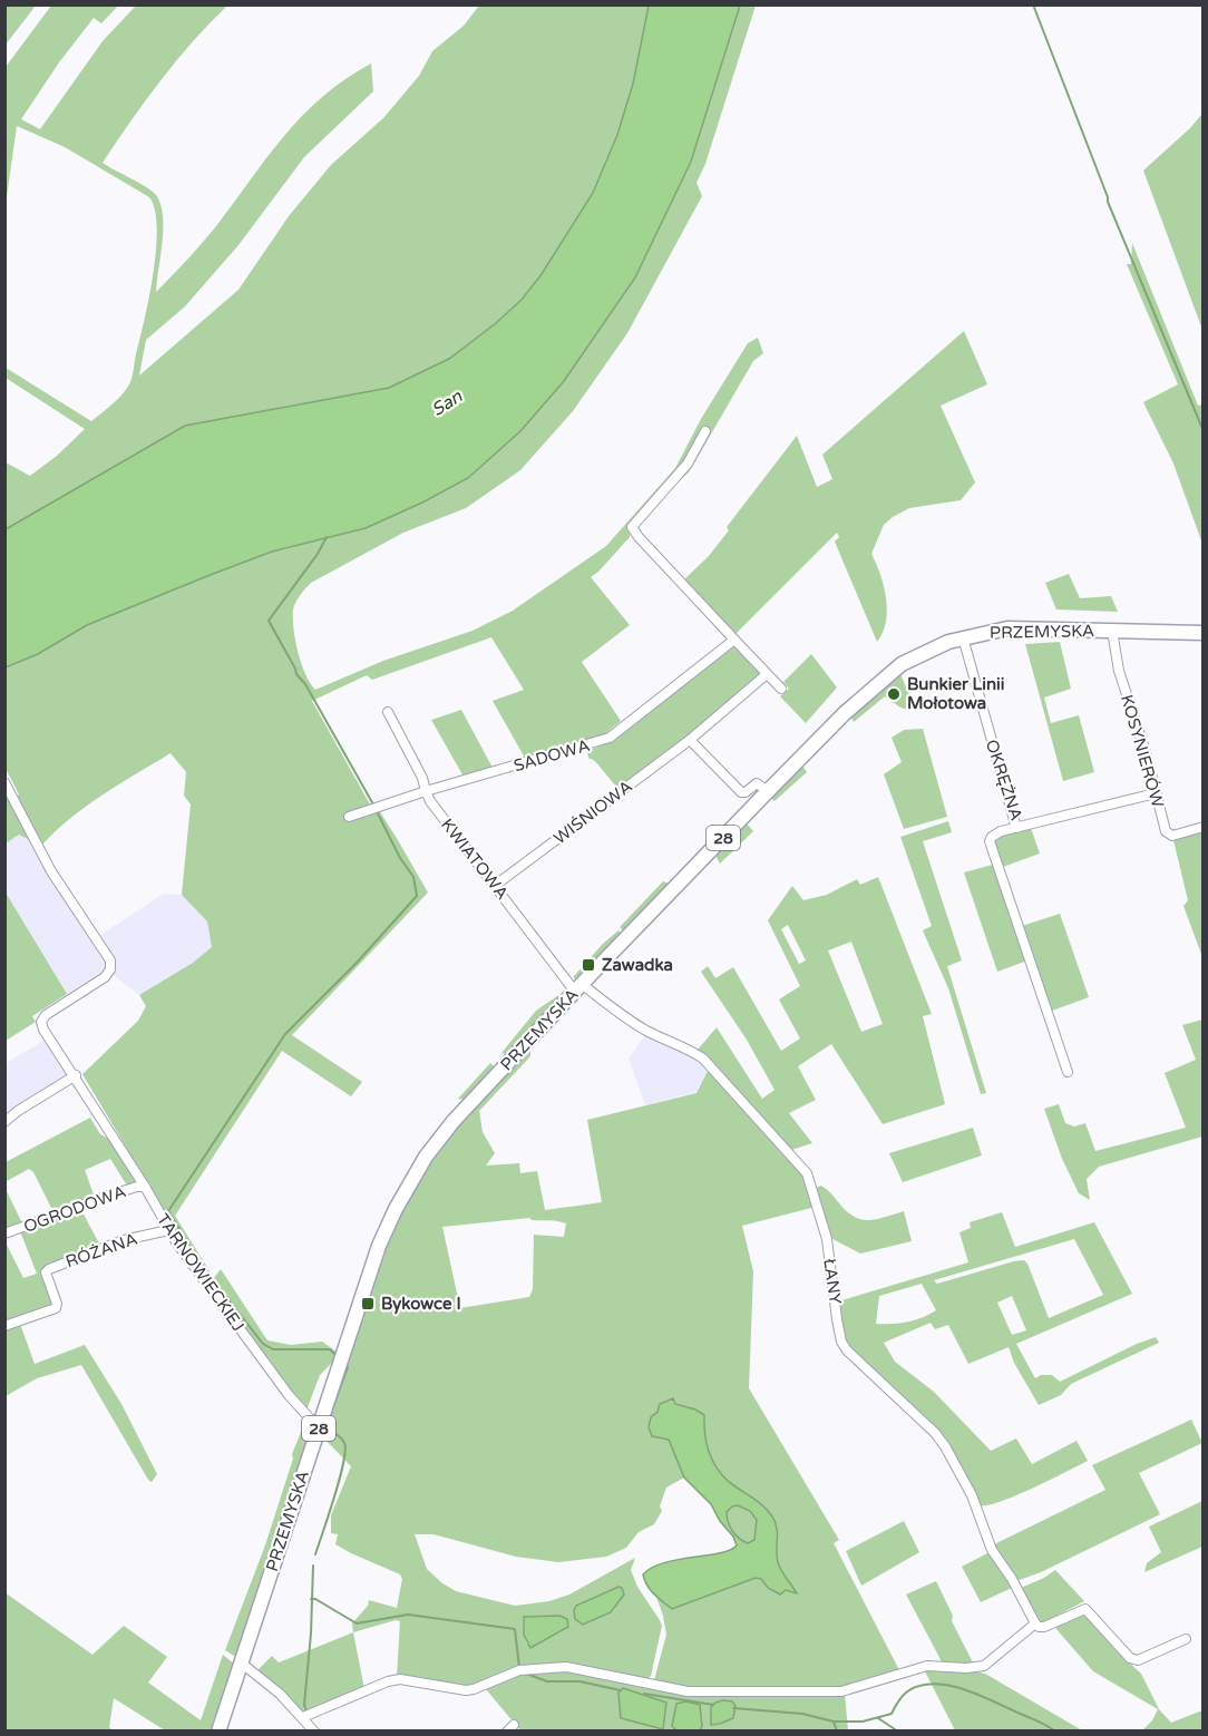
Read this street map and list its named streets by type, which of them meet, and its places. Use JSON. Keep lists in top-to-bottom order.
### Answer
{
  "streets": {
    "main road": ["PRZEMYSKA", "28"],
    "street": [
      "KOSYNIERÓW",
      "SADOWA",
      "OKRĘŻNA",
      "WIŚNIOWA",
      "KWIATOWA",
      "OGRODOWA",
      "RÓŻANA",
      "TARNOWIECKIEJ",
      "ŁANY"
    ]
  },
  "crossings": [
    ["PRZEMYSKA", "KOSYNIERÓW"],
    ["PRZEMYSKA", "OKRĘŻNA"],
    ["PRZEMYSKA", "KWIATOWA"],
    ["PRZEMYSKA", "TARNOWIECKIEJ"],
    ["PRZEMYSKA", "ŁANY"],
    ["KOSYNIERÓW", "OKRĘŻNA"],
    ["SADOWA", "KWIATOWA"],
    ["WIŚNIOWA", "KWIATOWA"],
    ["KWIATOWA", "ŁANY"],
    ["OGRODOWA", "TARNOWIECKIEJ"],
    ["RÓŻANA", "TARNOWIECKIEJ"]
  ],
  "water": ["San"],
  "places": {
    "other": ["Bunkier Linii Mołotowa"],
    "transit": ["Zawadka", "Bykowce I"]
  }
}
